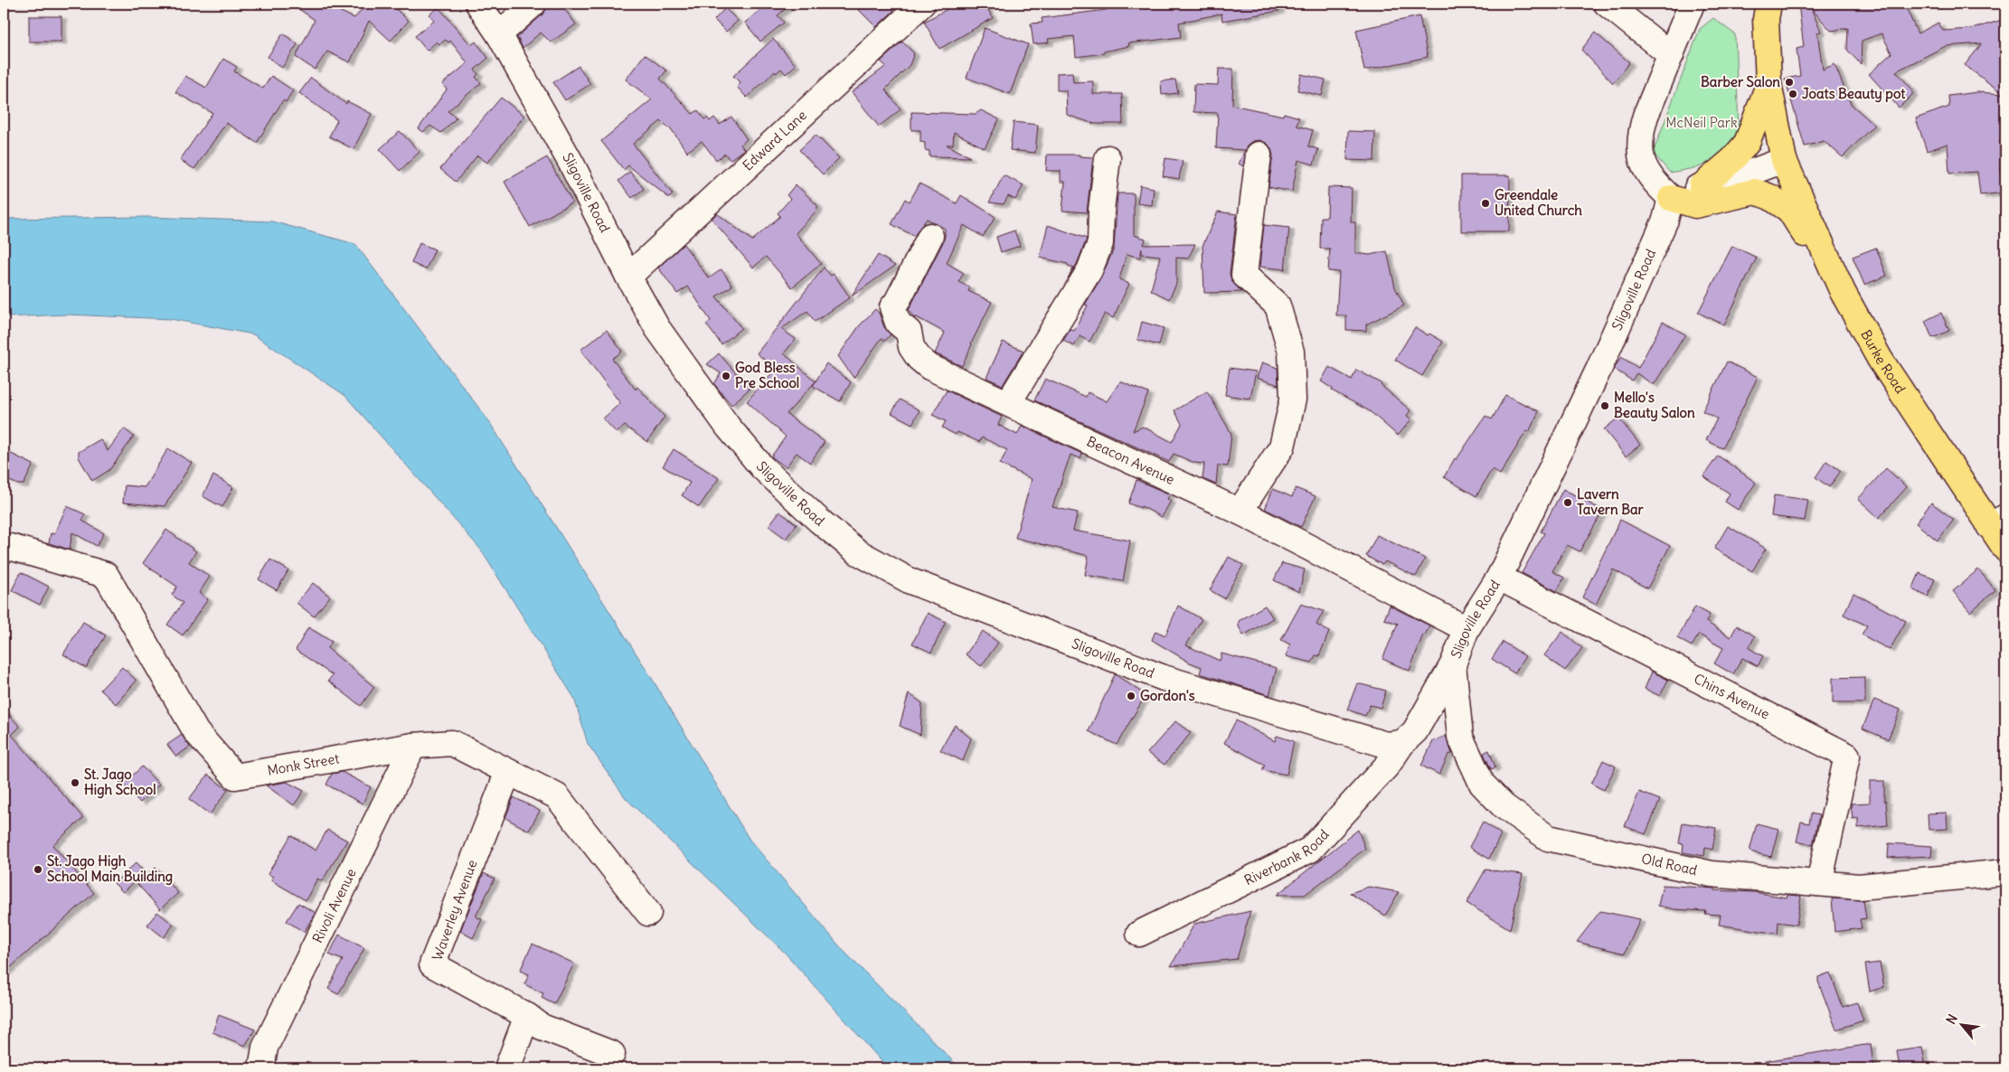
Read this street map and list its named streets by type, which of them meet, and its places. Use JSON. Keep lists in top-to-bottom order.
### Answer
{
  "streets": {
    "main road": ["Burke Road"],
    "street": [
      "Edward Lane",
      "Sligoville Road",
      "Beacon Avenue",
      "Chins Avenue",
      "Monk Street",
      "Riverbank Road",
      "Old Road",
      "Rivoli Avenue",
      "Waverley Avenue"
    ]
  },
  "crossings": [
    ["Edward Lane", "Sligoville Road"],
    ["Sligoville Road", "Beacon Avenue"],
    ["Sligoville Road", "Chins Avenue"],
    ["Sligoville Road", "Riverbank Road"],
    ["Sligoville Road", "Old Road"],
    ["Chins Avenue", "Old Road"],
    ["Monk Street", "Rivoli Avenue"],
    ["Monk Street", "Waverley Avenue"]
  ],
  "parks": ["McNeil Park"],
  "places": [
    "Barber Salon",
    "Joats Beauty pot",
    "Greendale United Church",
    "God Bless Pre School",
    "Mello's Beauty Salon",
    "Lavern Tavern Bar",
    "Gordon's",
    "St. Jago High School",
    "St. Jago High School Main Building"
  ],
  "north": "top left"
}
